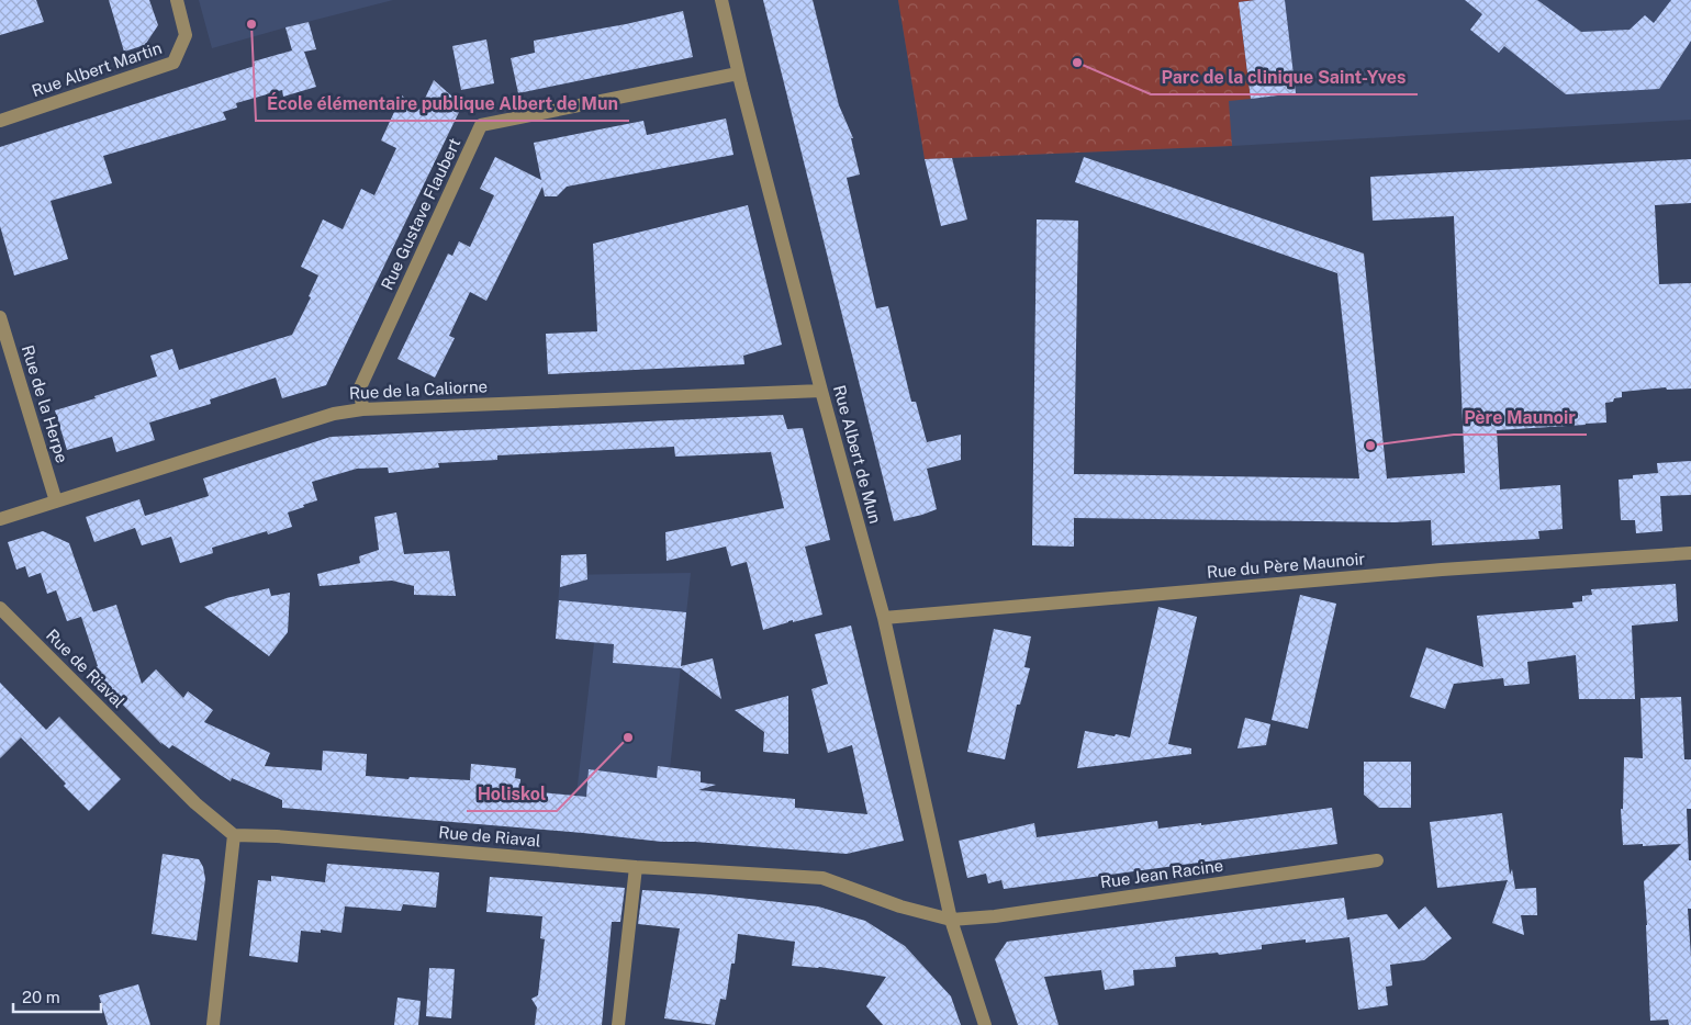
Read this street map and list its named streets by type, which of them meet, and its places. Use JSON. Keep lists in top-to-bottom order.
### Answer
{
  "streets": {
    "street": [
      "Rue Albert Martin",
      "Rue Gustave Flaubert",
      "Rue de la Caliorne",
      "Rue de la Herpe",
      "Rue Albert de Mun",
      "Rue du Père Maunoir",
      "Rue de Riaval",
      "Rue Jean Racine"
    ]
  },
  "crossings": [
    ["Rue Gustave Flaubert", "Rue de la Caliorne"],
    ["Rue Gustave Flaubert", "Rue Albert de Mun"],
    ["Rue de la Caliorne", "Rue de la Herpe"],
    ["Rue de la Caliorne", "Rue Albert de Mun"],
    ["Rue Albert de Mun", "Rue du Père Maunoir"],
    ["Rue Albert de Mun", "Rue de Riaval"],
    ["Rue Albert de Mun", "Rue Jean Racine"],
    ["Rue de Riaval", "Rue Jean Racine"]
  ],
  "places": [
    "École élémentaire publique Albert de Mun",
    "Parc de la clinique Saint-Yves",
    "Père Maunoir",
    "Holiskol"
  ],
  "scale_bar": "20 m"
}
